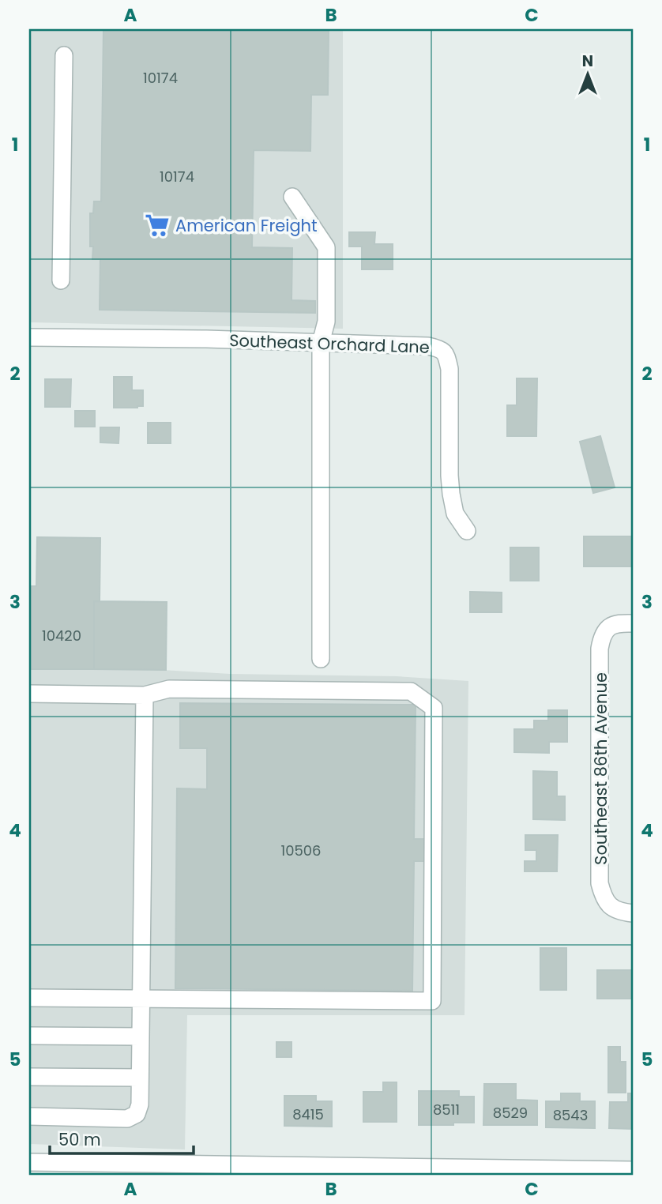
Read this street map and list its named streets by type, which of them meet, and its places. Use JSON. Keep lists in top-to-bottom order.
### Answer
{
  "streets": {
    "street": ["Southeast Orchard Lane", "Southeast 86th Avenue"]
  },
  "places": {
    "supermarket": ["American Freight"]
  },
  "house_numbers": [
    "10174",
    "10174",
    "10420",
    "10506",
    "8511",
    "8529",
    "8415",
    "8543"
  ],
  "scale_bar": "50 m",
  "north": "top",
  "grid": {
    "columns": ["A", "B", "C"],
    "rows": [
      "1",
      "2",
      "3",
      "4",
      "5"
    ]
  }
}
